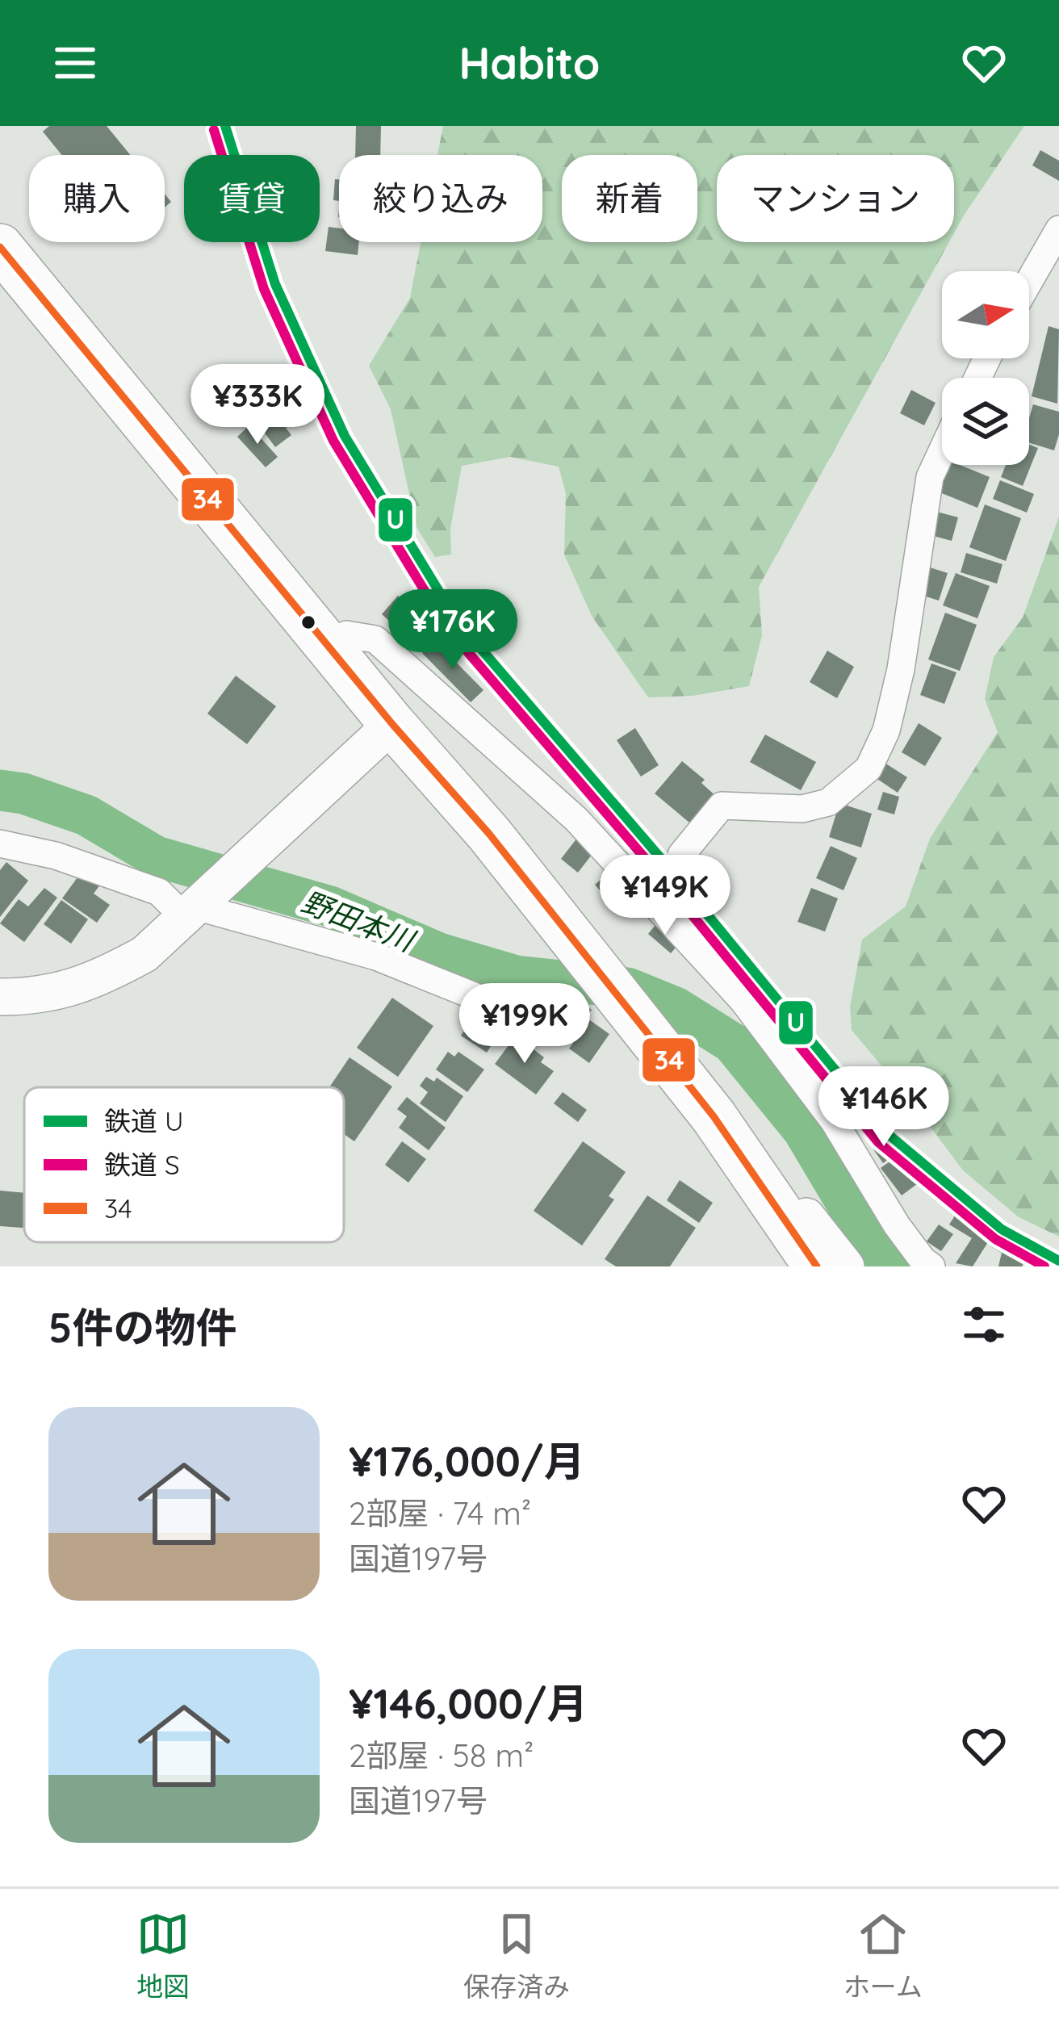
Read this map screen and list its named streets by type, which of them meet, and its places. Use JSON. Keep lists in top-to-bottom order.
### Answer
{
  "water": ["野田本川"],
  "lines": ["rail line U", "rail line S", "transit line 34"],
  "legend": ["鉄道 U", "鉄道 S", "34"],
  "north": "right",
  "page": {
    "header": "Habito",
    "chip": [
      "購入",
      "賃貸",
      "絞り込み",
      "新着",
      "マンション"
    ],
    "price": [
      "¥333K",
      "¥176K",
      "¥149K",
      "¥199K",
      "¥146K"
    ],
    "heading": "5件の物件",
    "list": [
      {
        "name": "¥176,000/月",
        "note": "2部屋 · 74 m² · 国道197号"
      },
      {
        "name": "¥146,000/月",
        "note": "2部屋 · 58 m² · 国道197号"
      }
    ],
    "tabs": ["地図", "保存済み", "ホーム"]
  }
}
